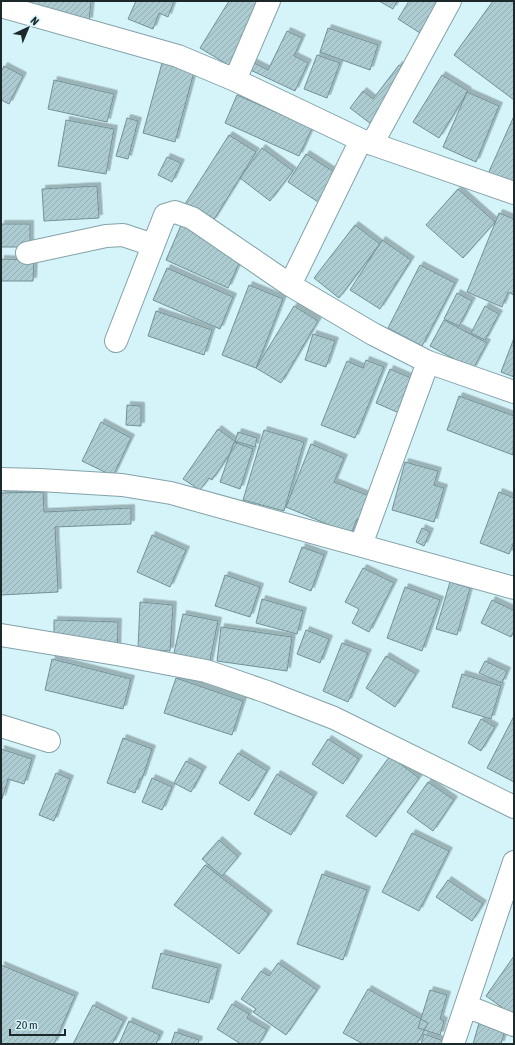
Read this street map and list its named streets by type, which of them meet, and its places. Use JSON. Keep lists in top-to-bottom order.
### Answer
{
  "scale_bar": "20 m",
  "north": "top right"
}
